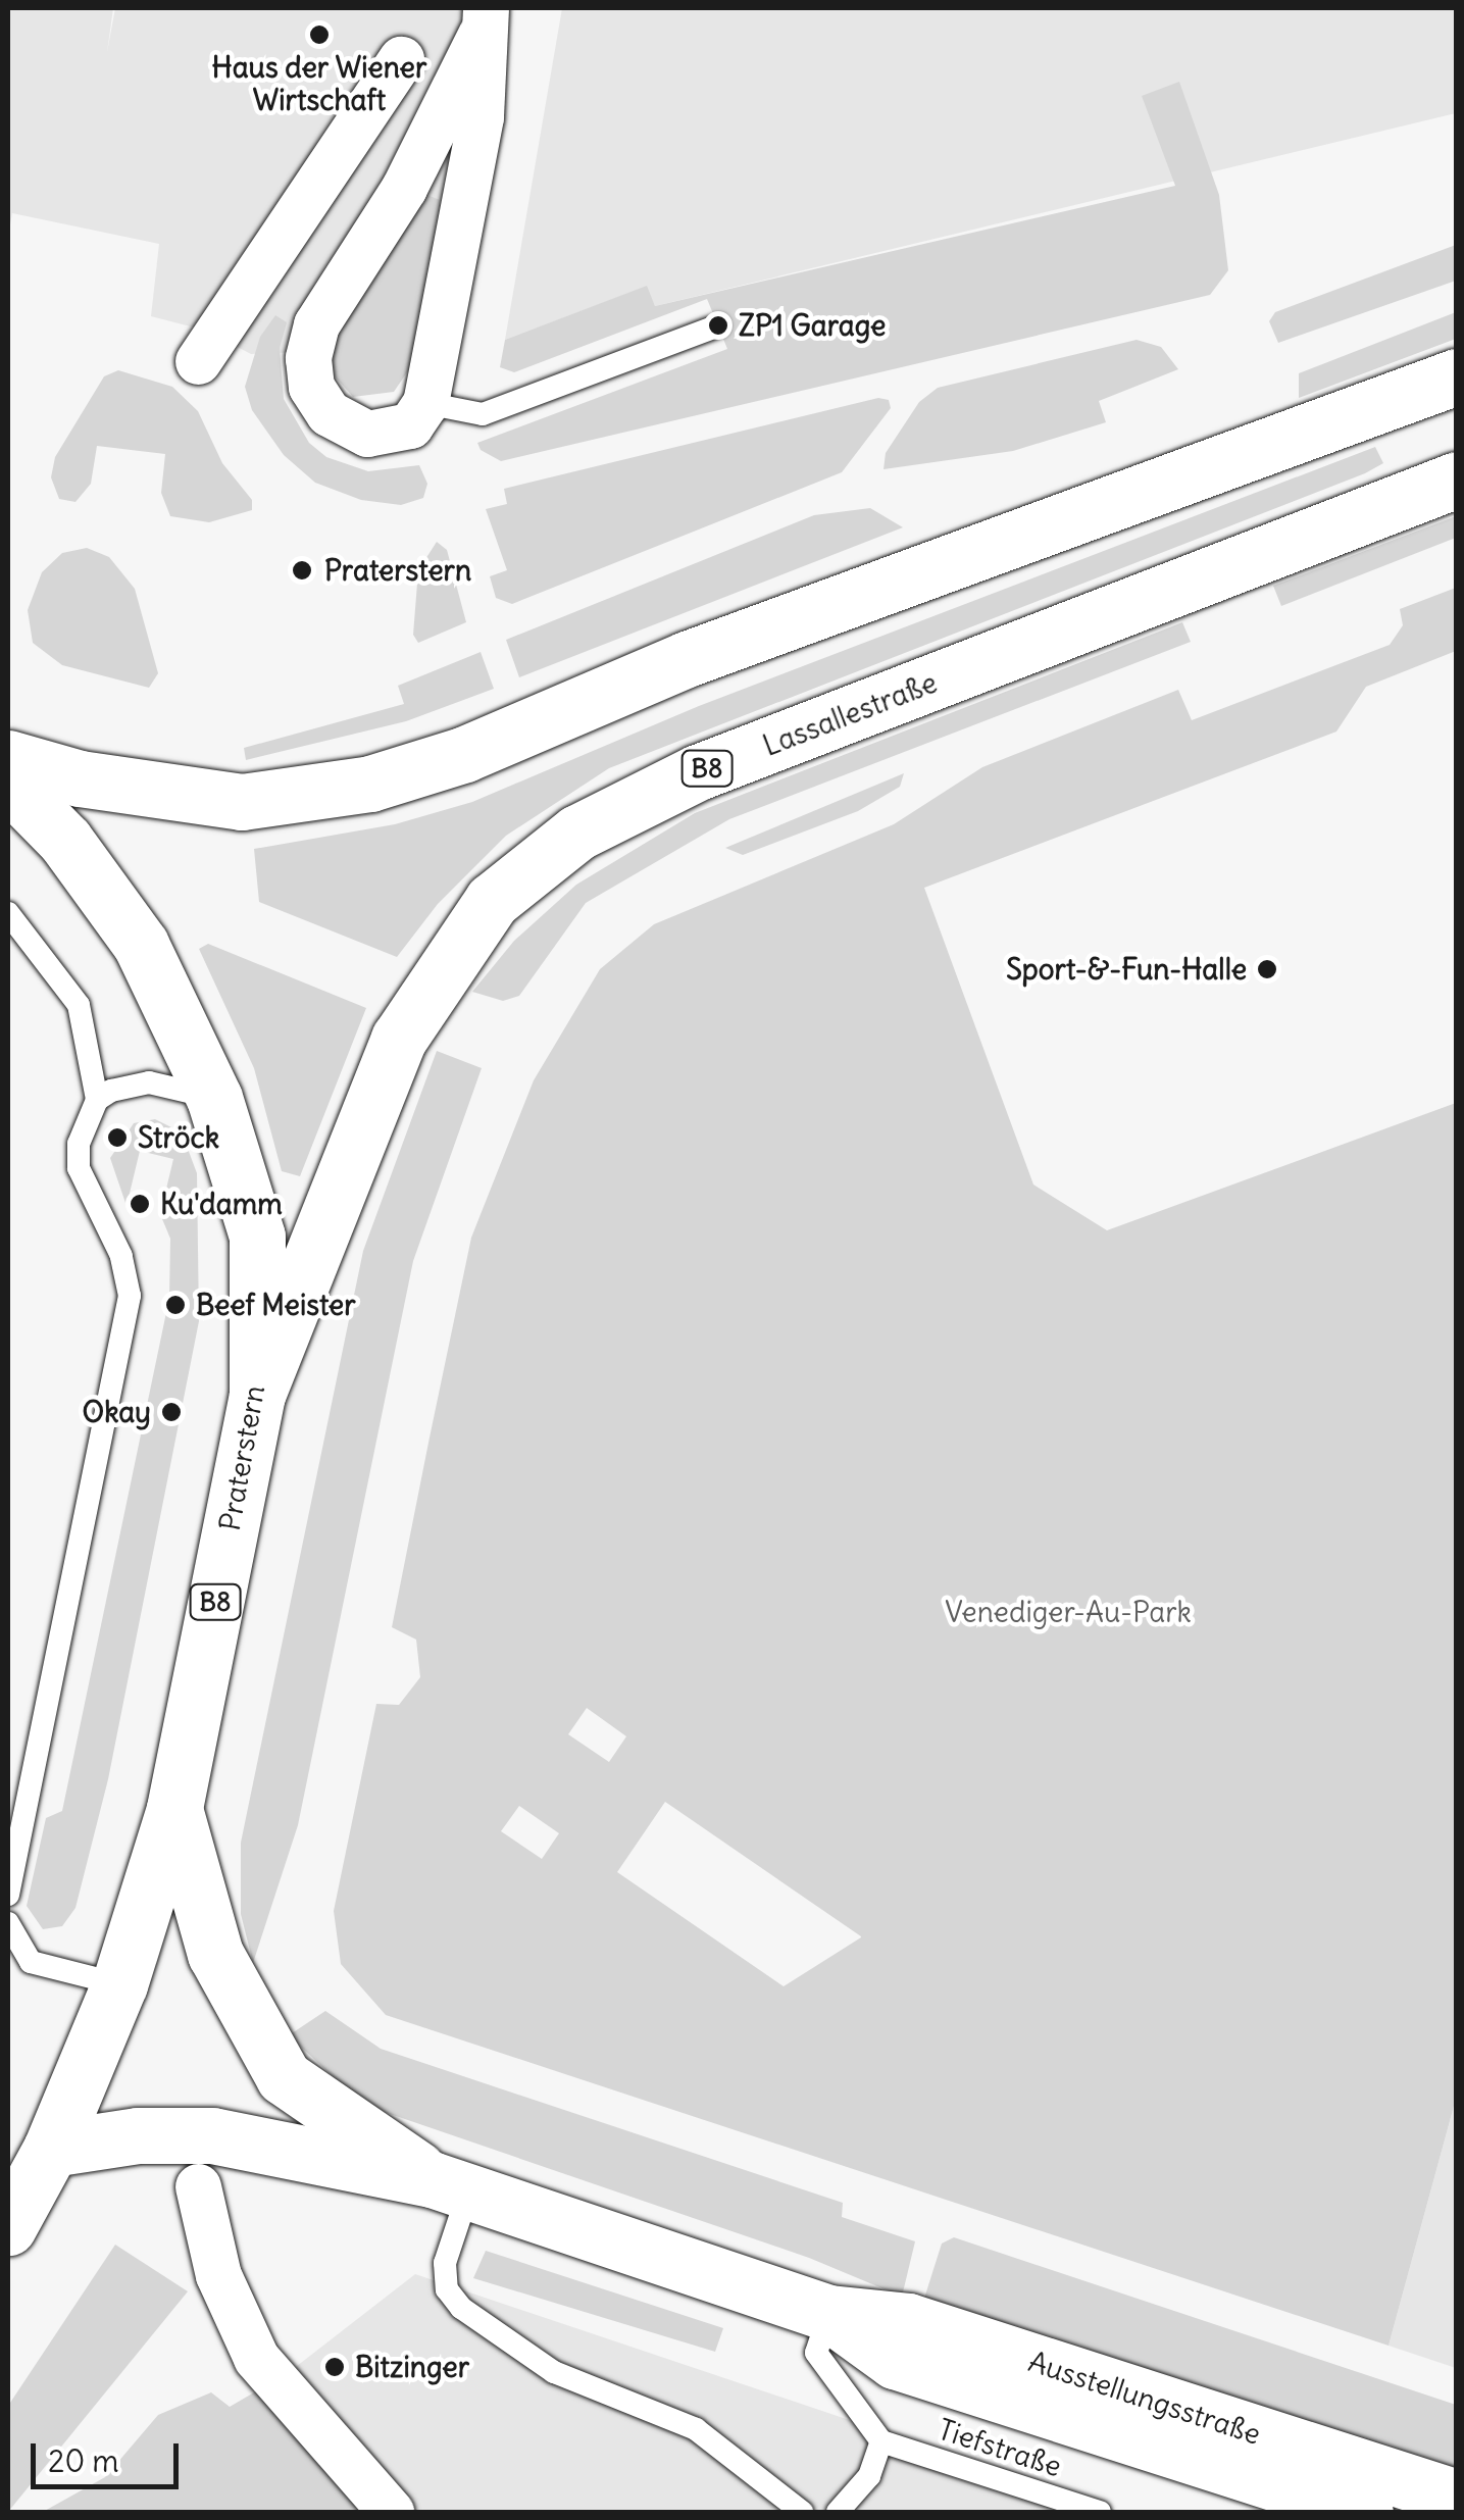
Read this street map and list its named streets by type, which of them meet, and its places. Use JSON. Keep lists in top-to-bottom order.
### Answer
{
  "streets": {
    "main road": [
      "Lassallestraße",
      "B8",
      "Praterstern",
      "Ausstellungsstraße"
    ],
    "lane": ["Tiefstraße"]
  },
  "crossings": [
    ["Lassallestraße", "Praterstern"],
    ["Praterstern", "Ausstellungsstraße"]
  ],
  "parks": ["Venediger-Au-Park"],
  "places": [
    "Haus der Wiener Wirtschaft",
    "ZP1 Garage",
    "Praterstern",
    "Sport-&-Fun-Halle",
    "Ströck",
    "Ku'damm",
    "Beef Meister",
    "Okay",
    "Bitzinger"
  ],
  "scale_bar": "20 m"
}
